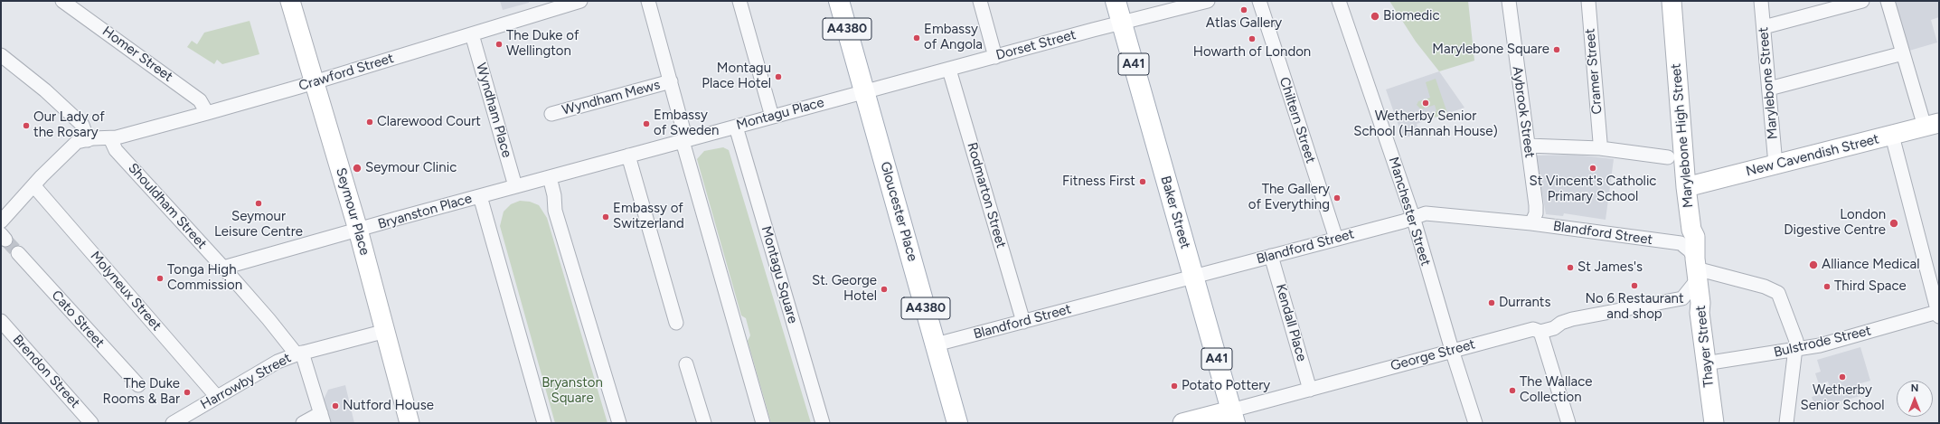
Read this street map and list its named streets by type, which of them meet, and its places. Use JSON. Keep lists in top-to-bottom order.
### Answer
{
  "streets": {
    "main road": [
      "A4380",
      "A41",
      "Gloucester Place",
      "Baker Street"
    ],
    "street": [
      "Dorset Street",
      "Homer Street",
      "Cramer Street",
      "Crawford Street",
      "Marylebone Street",
      "Wyndham Mews",
      "Wyndham Place",
      "Aybrook Street",
      "Montagu Place",
      "Chiltern Street",
      "Marylebone High Street",
      "New Cavendish Street",
      "Rodmarton Street",
      "Shouldham Street",
      "Seymour Place",
      "Bryanston Place",
      "Manchester Street",
      "Blandford Street",
      "Montagu Square",
      "Molyneux Street",
      "Cato Street",
      "Kendall Place",
      "Bulstrode Street",
      "Thayer Street",
      "George Street",
      "Brendon Street",
      "Harrowby Street"
    ]
  },
  "crossings": [
    ["Dorset Street", "Montagu Place"],
    ["Dorset Street", "Rodmarton Street"],
    ["Dorset Street", "Gloucester Place"],
    ["Dorset Street", "Baker Street"],
    ["Homer Street", "Crawford Street"],
    ["Crawford Street", "Wyndham Place"],
    ["Crawford Street", "Shouldham Street"],
    ["Crawford Street", "Seymour Place"],
    ["Marylebone Street", "New Cavendish Street"],
    ["Aybrook Street", "Blandford Street"],
    ["Montagu Place", "Gloucester Place"],
    ["Montagu Place", "Montagu Square"],
    ["Chiltern Street", "Blandford Street"],
    ["Marylebone High Street", "New Cavendish Street"],
    ["Marylebone High Street", "Blandford Street"],
    ["Marylebone High Street", "Thayer Street"],
    ["Rodmarton Street", "Blandford Street"],
    ["Shouldham Street", "Bryanston Place"],
    ["Shouldham Street", "Harrowby Street"],
    ["Seymour Place", "Bryanston Place"],
    ["Seymour Place", "Harrowby Street"],
    ["Gloucester Place", "Blandford Street"],
    ["Manchester Street", "Blandford Street"],
    ["Manchester Street", "George Street"],
    ["Baker Street", "Blandford Street"],
    ["Baker Street", "George Street"],
    ["Blandford Street", "Kendall Place"],
    ["Molyneux Street", "Harrowby Street"],
    ["Kendall Place", "George Street"],
    ["Bulstrode Street", "Thayer Street"]
  ],
  "parks": ["Bryanston Square"],
  "places": [
    "Atlas Gallery",
    "Biomedic",
    "Embassy of Angola",
    "Howarth of London",
    "The Duke of Wellington",
    "Marylebone Square",
    "Montagu Place Hotel",
    "Wetherby Senior School (Hannah House)",
    "Clarewood Court",
    "Embassy of Sweden",
    "Our Lady of the Rosary",
    "Seymour Clinic",
    "St Vincent's Catholic Primary School",
    "Fitness First",
    "The Gallery of Everything",
    "Seymour Leisure Centre",
    "Embassy of Switzerland",
    "London Digestive Centre",
    "Alliance Medical",
    "St James's",
    "Tonga High Commission",
    "No 6 Restaurant and shop",
    "Third Space",
    "St. George Hotel",
    "Durrants",
    "Wetherby Senior School",
    "Potato Pottery",
    "The Wallace Collection",
    "The Duke Rooms & Bar",
    "Nutford House"
  ],
  "north": "top"
}
